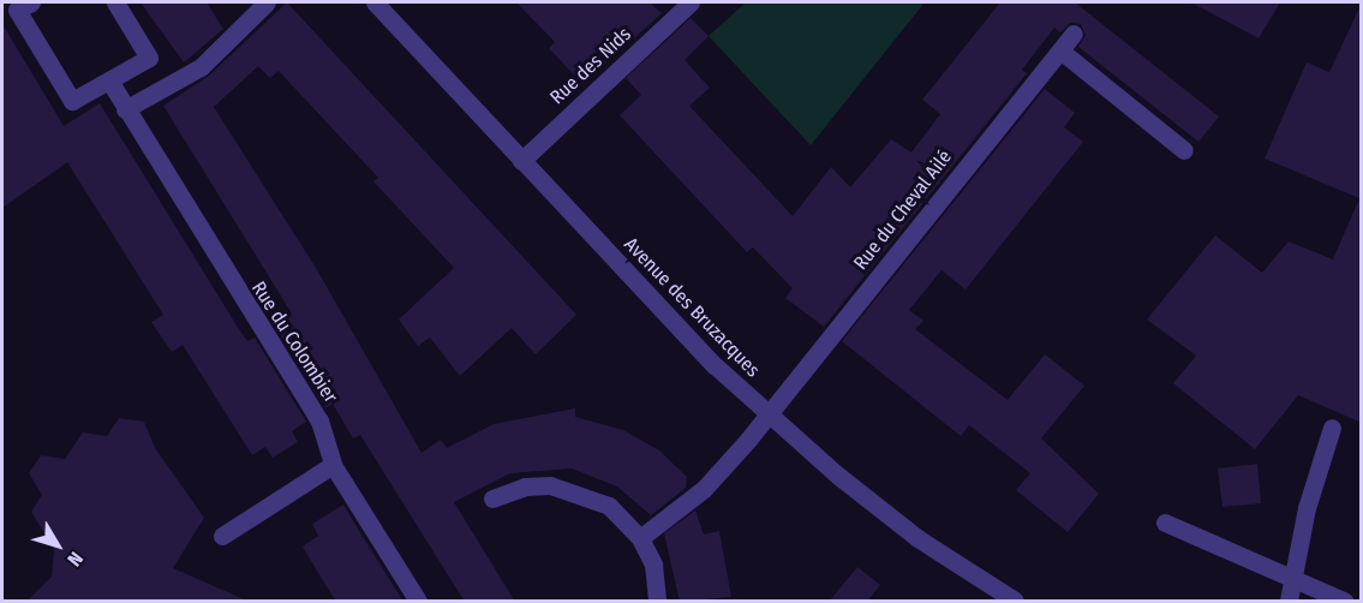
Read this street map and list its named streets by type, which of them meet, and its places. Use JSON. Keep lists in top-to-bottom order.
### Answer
{
  "streets": {
    "street": [
      "Rue des Nids",
      "Rue du Cheval Ailé",
      "Avenue des Bruzacques",
      "Rue du Colombier"
    ]
  },
  "crossings": [
    ["Rue des Nids", "Avenue des Bruzacques"],
    ["Rue du Cheval Ailé", "Avenue des Bruzacques"]
  ],
  "north": "bottom right"
}
